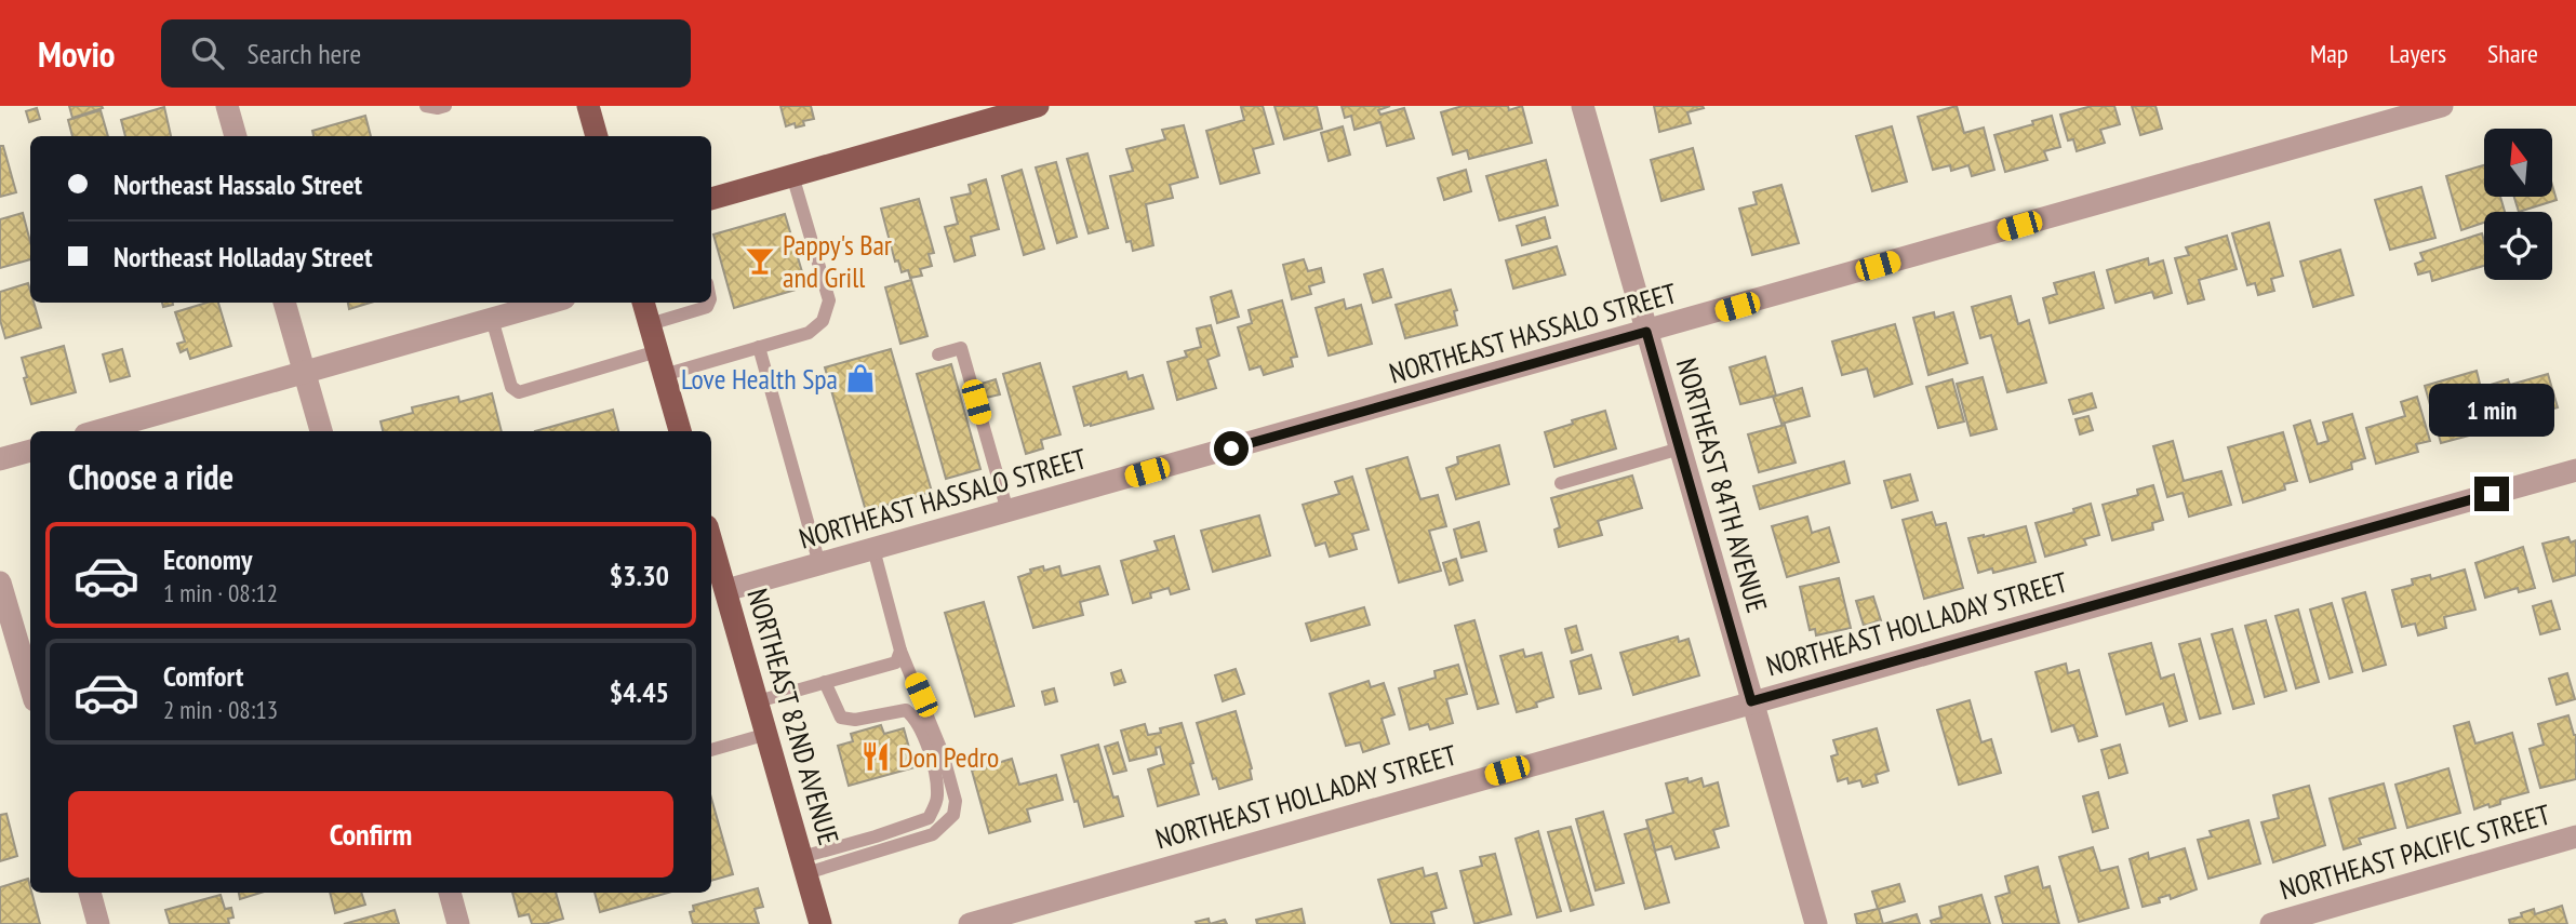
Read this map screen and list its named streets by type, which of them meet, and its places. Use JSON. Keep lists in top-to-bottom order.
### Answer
{
  "streets": {
    "main road": ["NORTHEAST 82ND AVENUE"],
    "street": [
      "NORTHEAST HASSALO STREET",
      "NORTHEAST 84TH AVENUE",
      "NORTHEAST HOLLADAY STREET",
      "NORTHEAST PACIFIC STREET"
    ]
  },
  "crossings": [
    ["NORTHEAST HASSALO STREET", "NORTHEAST 84TH AVENUE"],
    ["NORTHEAST HASSALO STREET", "NORTHEAST 82ND AVENUE"],
    ["NORTHEAST 84TH AVENUE", "NORTHEAST HOLLADAY STREET"]
  ],
  "places": {
    "bar": ["Pappy's Bar and Grill"],
    "shop": ["Love Health Spa"],
    "restaurant": ["Don Pedro"]
  },
  "north": "top",
  "page": {
    "header": "Movio",
    "search": "Search here",
    "nav": ["Map", "Layers", "Share"],
    "banner": ["Northeast Hassalo Street", "Northeast Holladay Street"],
    "bubble": "1 min",
    "heading": "Choose a ride",
    "list": [
      {
        "name": "Economy",
        "note": "1 min · 08:12",
        "value": "$3.30"
      },
      {
        "name": "Comfort",
        "note": "2 min · 08:13",
        "value": "$4.45"
      }
    ],
    "buttons": "Confirm"
  }
}
